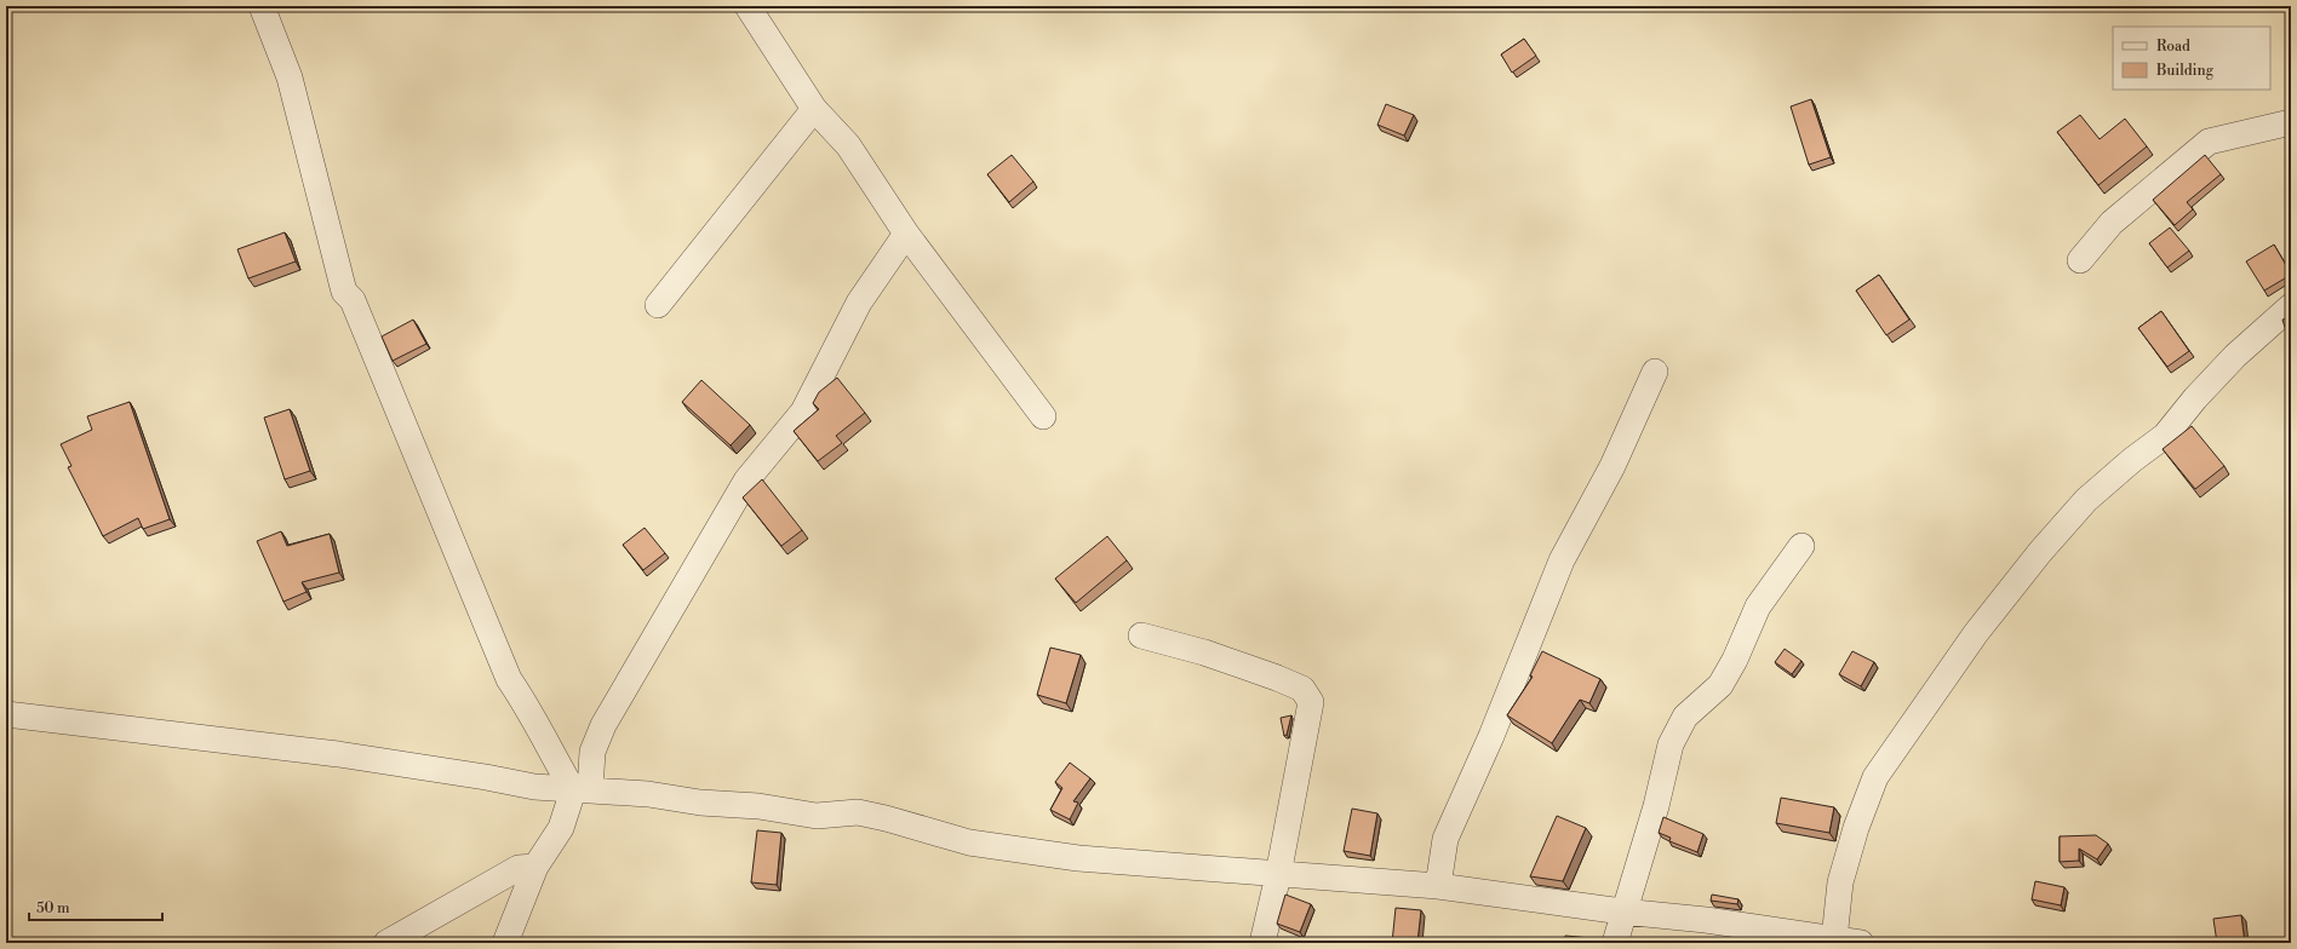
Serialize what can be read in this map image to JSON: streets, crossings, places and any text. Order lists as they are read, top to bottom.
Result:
{
  "legend": ["Road", "Building"],
  "scale_bar": "50 m"
}
